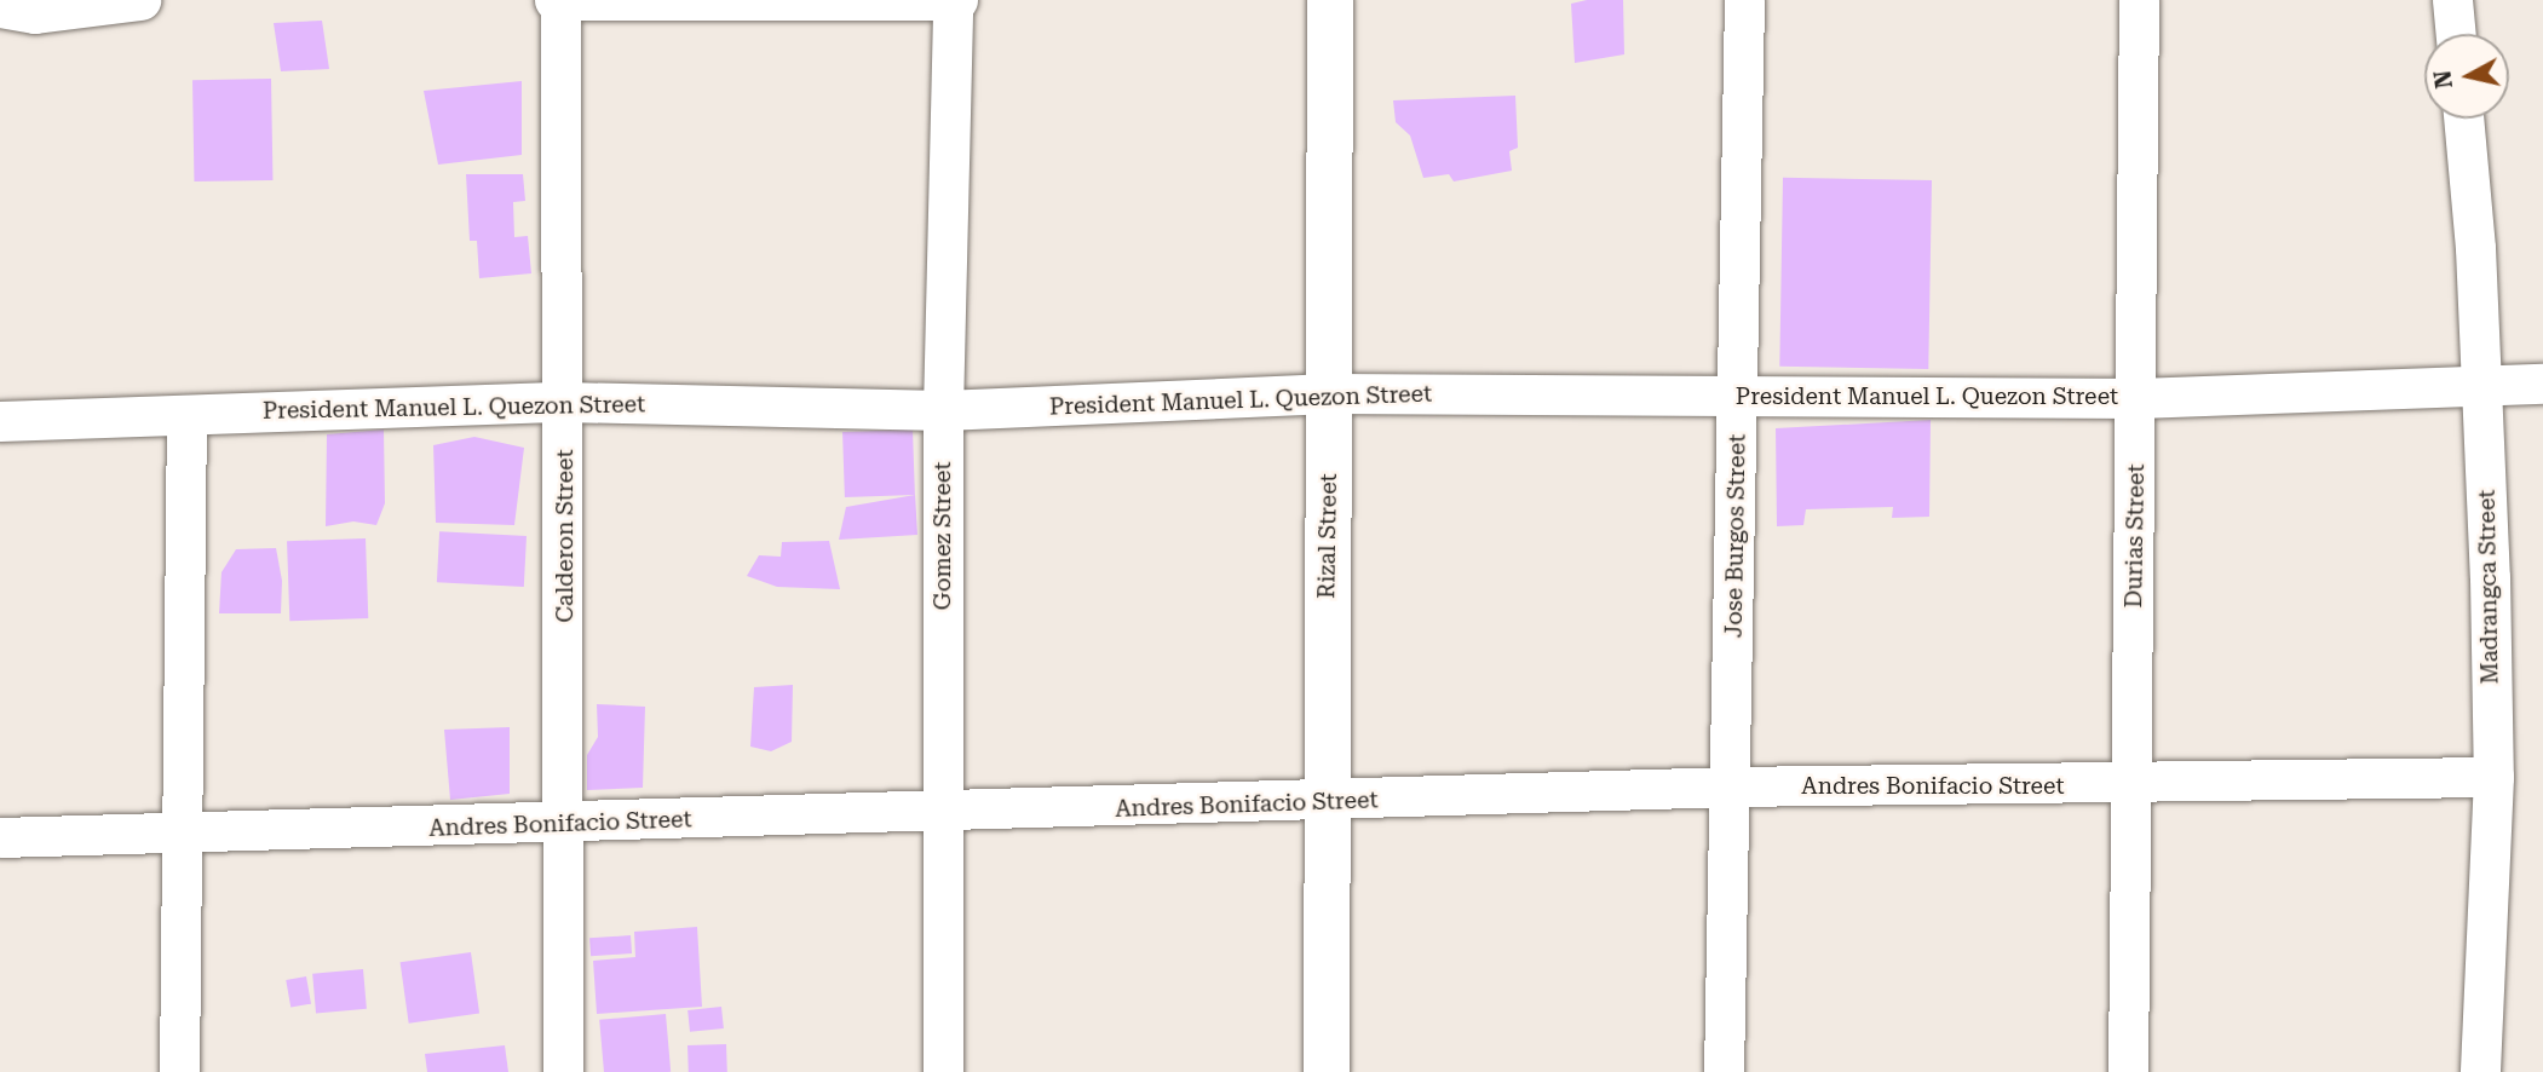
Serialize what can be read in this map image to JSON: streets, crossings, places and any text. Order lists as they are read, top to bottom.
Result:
{
  "streets": {
    "main road": ["Rizal Street"],
    "street": [
      "President Manuel L. Quezon Street",
      "Calderon Street",
      "Gomez Street",
      "Jose Burgos Street",
      "Durias Street",
      "Madrangca Street",
      "Andres Bonifacio Street"
    ]
  },
  "crossings": [
    ["President Manuel L. Quezon Street", "Calderon Street"],
    ["President Manuel L. Quezon Street", "Gomez Street"],
    ["President Manuel L. Quezon Street", "Rizal Street"],
    ["President Manuel L. Quezon Street", "Jose Burgos Street"],
    ["President Manuel L. Quezon Street", "Durias Street"],
    ["President Manuel L. Quezon Street", "Madrangca Street"],
    ["Calderon Street", "Andres Bonifacio Street"],
    ["Gomez Street", "Andres Bonifacio Street"],
    ["Rizal Street", "Andres Bonifacio Street"],
    ["Jose Burgos Street", "Andres Bonifacio Street"],
    ["Durias Street", "Andres Bonifacio Street"],
    ["Madrangca Street", "Andres Bonifacio Street"]
  ],
  "north": "left"
}
